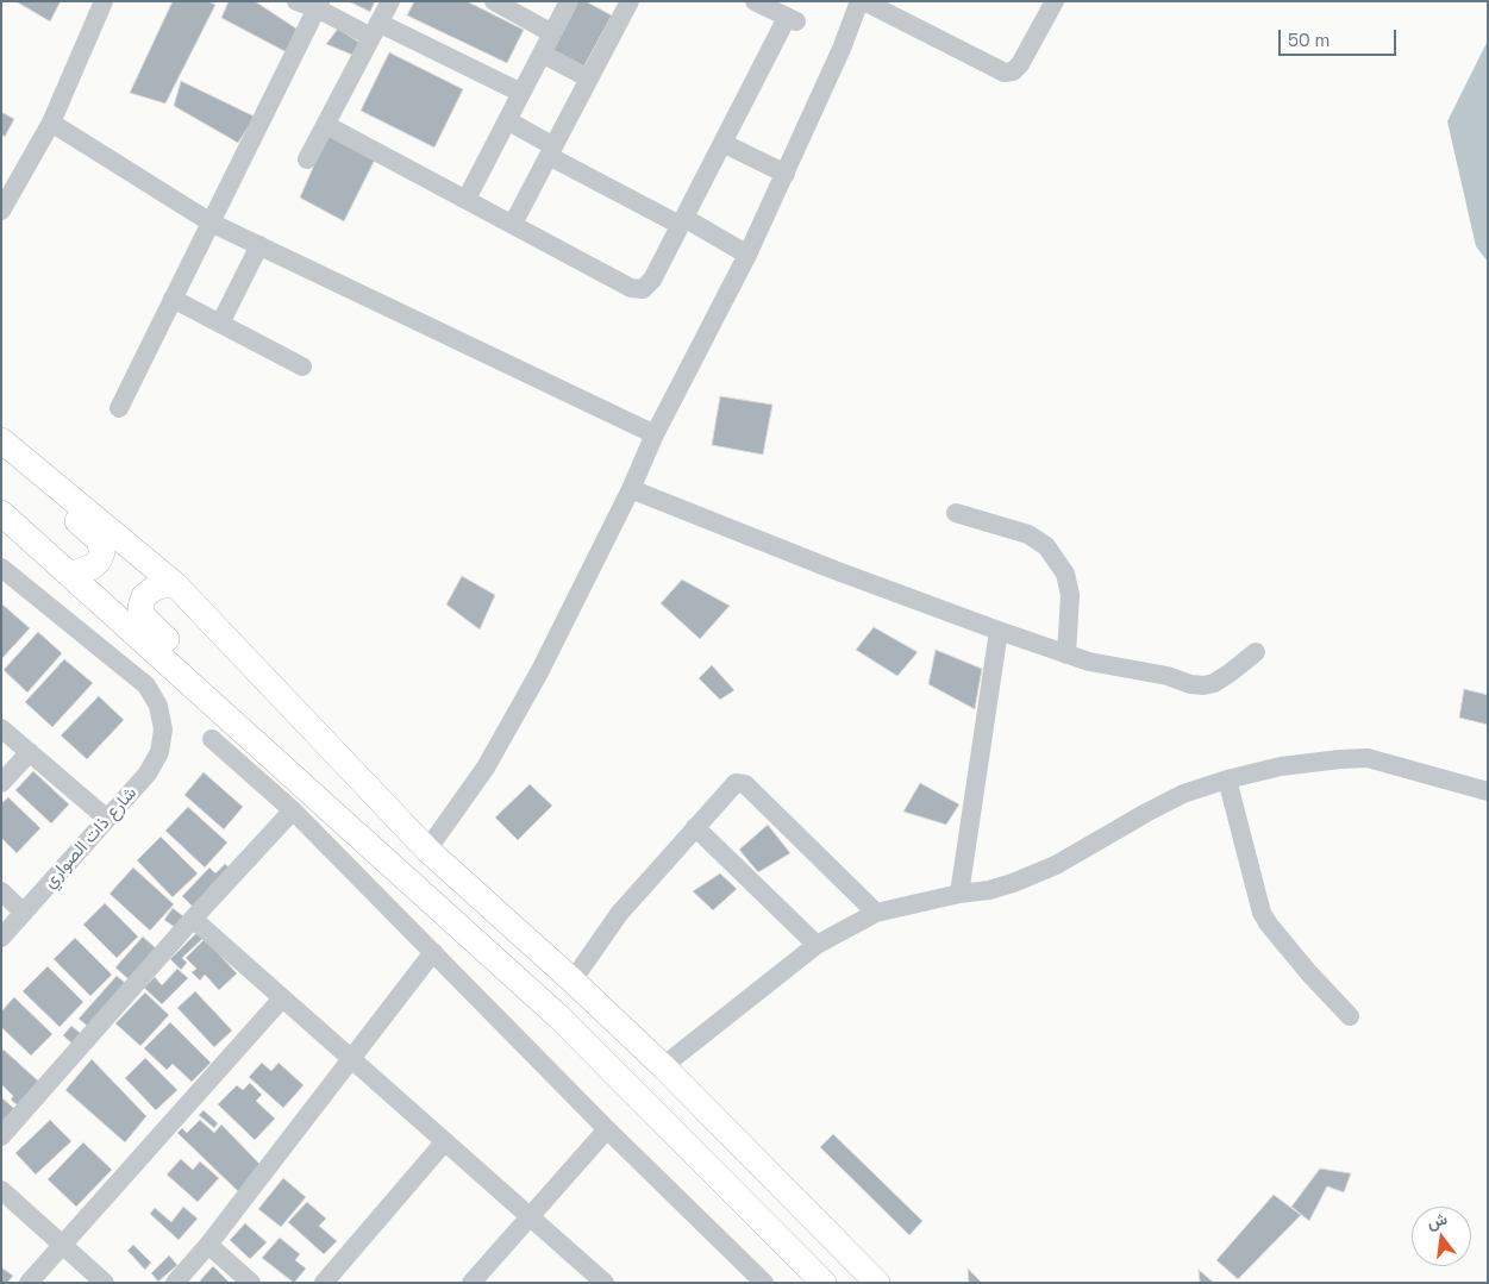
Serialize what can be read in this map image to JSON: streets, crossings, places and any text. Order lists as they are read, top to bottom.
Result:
{
  "streets": {
    "street": ["شارع ذات الصواري"]
  },
  "scale_bar": "50 m",
  "north": "top"
}
